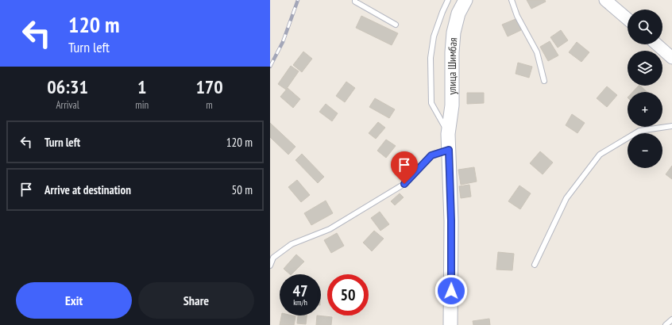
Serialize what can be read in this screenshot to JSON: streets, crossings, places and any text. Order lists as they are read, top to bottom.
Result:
{
  "streets": {
    "main road": ["улица Шимбая"]
  },
  "page": {
    "turn": ["120 m", "Turn left"],
    "map_buttons": ["+", "−"],
    "eta": [
      "06:31",
      "Arrival",
      "1",
      "min",
      "170",
      "m"
    ],
    "list": [
      {
        "name": "Turn left",
        "value": "120 m"
      },
      {
        "name": "Arrive at destination",
        "value": "50 m"
      }
    ],
    "speed": "47 km/h",
    "limit": "50",
    "buttons": ["Exit", "Share"]
  }
}
